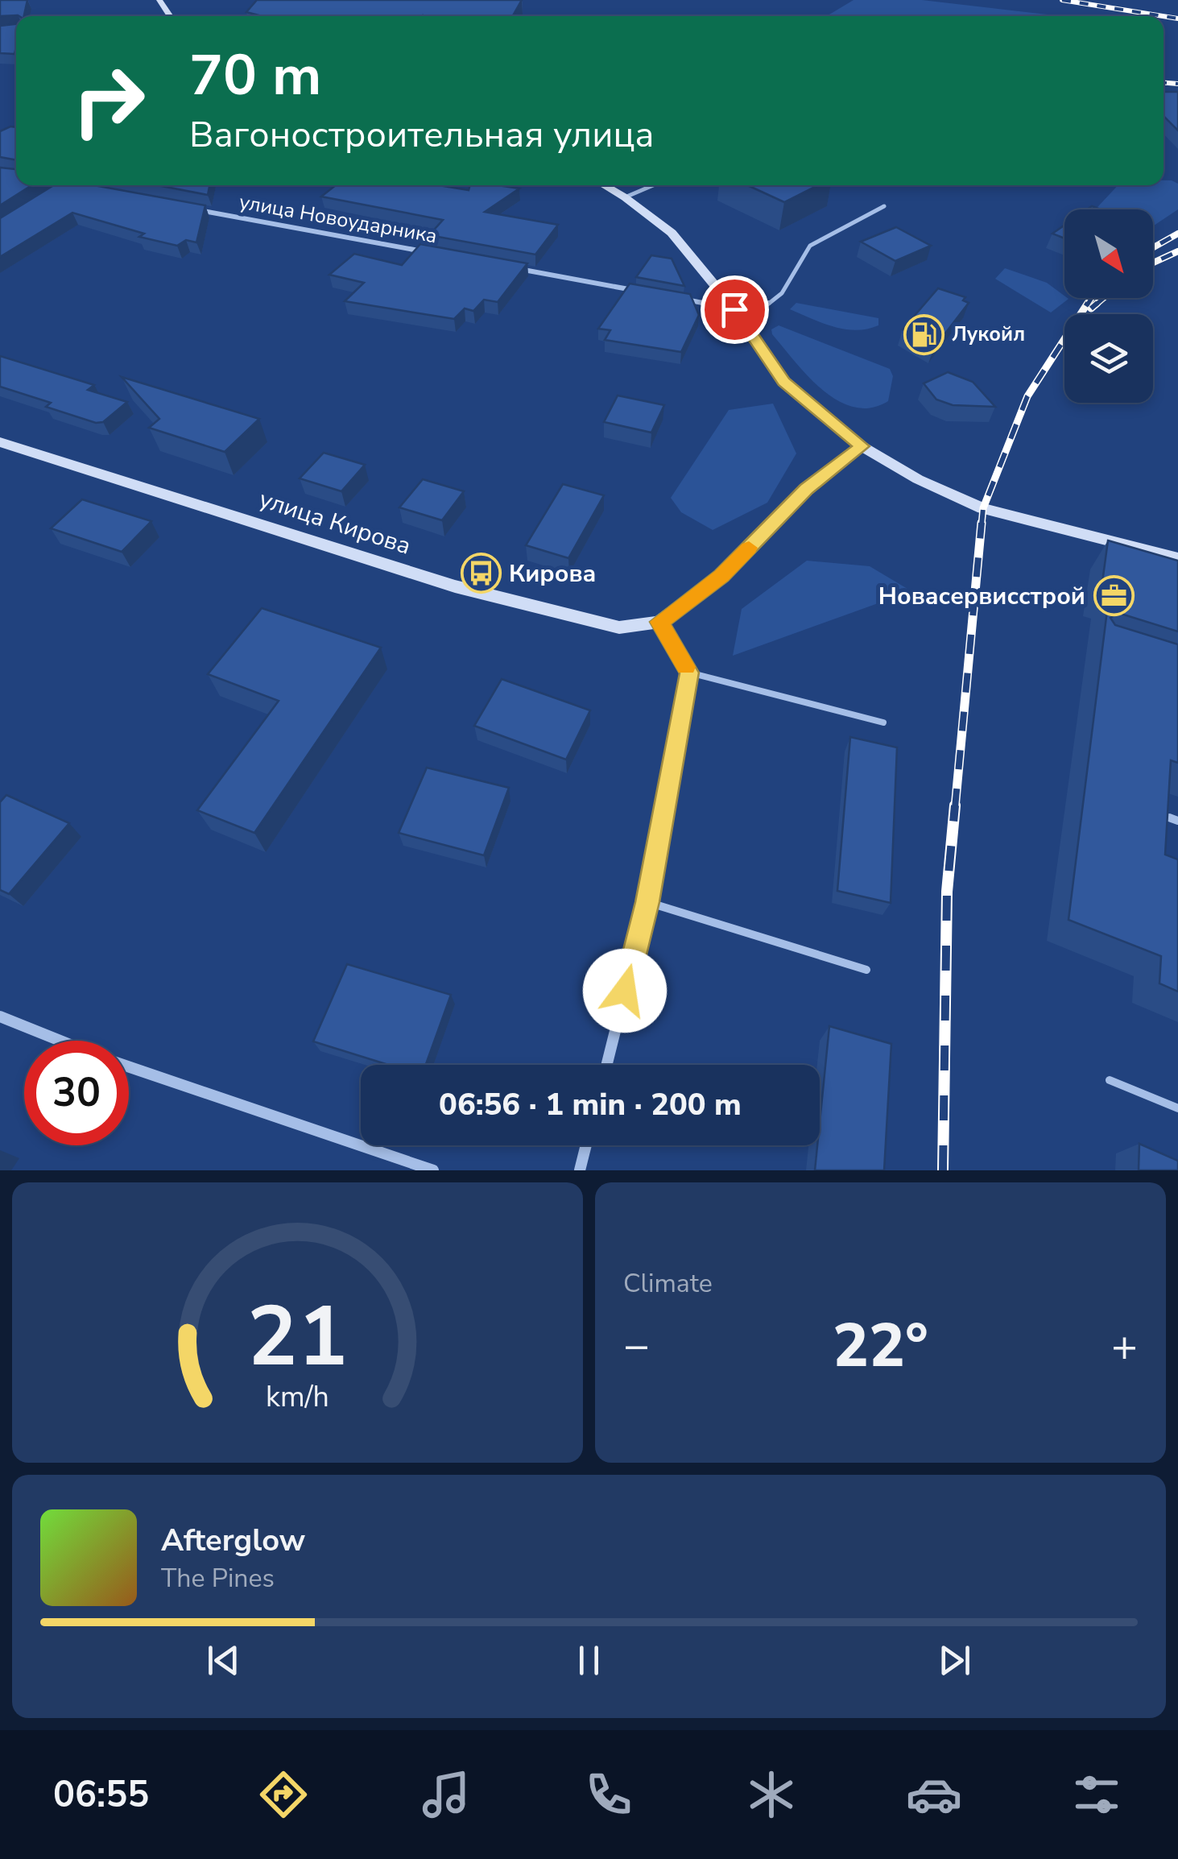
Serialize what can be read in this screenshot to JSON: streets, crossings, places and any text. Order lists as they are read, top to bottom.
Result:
{
  "streets": {
    "street": ["улица Новоударника", "улица Кирова"]
  },
  "places": {
    "fuel station": ["Лукойл"],
    "bus stop": ["Кирова"],
    "office": ["Новасервисстрой"]
  },
  "north": "bottom right",
  "page": {
    "turn": ["70 m", "Вагоностроительная улица"],
    "limit": "30",
    "trip": "06:56 · 1 min · 200 m",
    "tile": "Climate",
    "heat": ["−", "22°", "+"],
    "song": ["Afterglow", "The Pines"],
    "tabs": "06:55",
    "gauge": ["21", "km/h"]
  }
}
